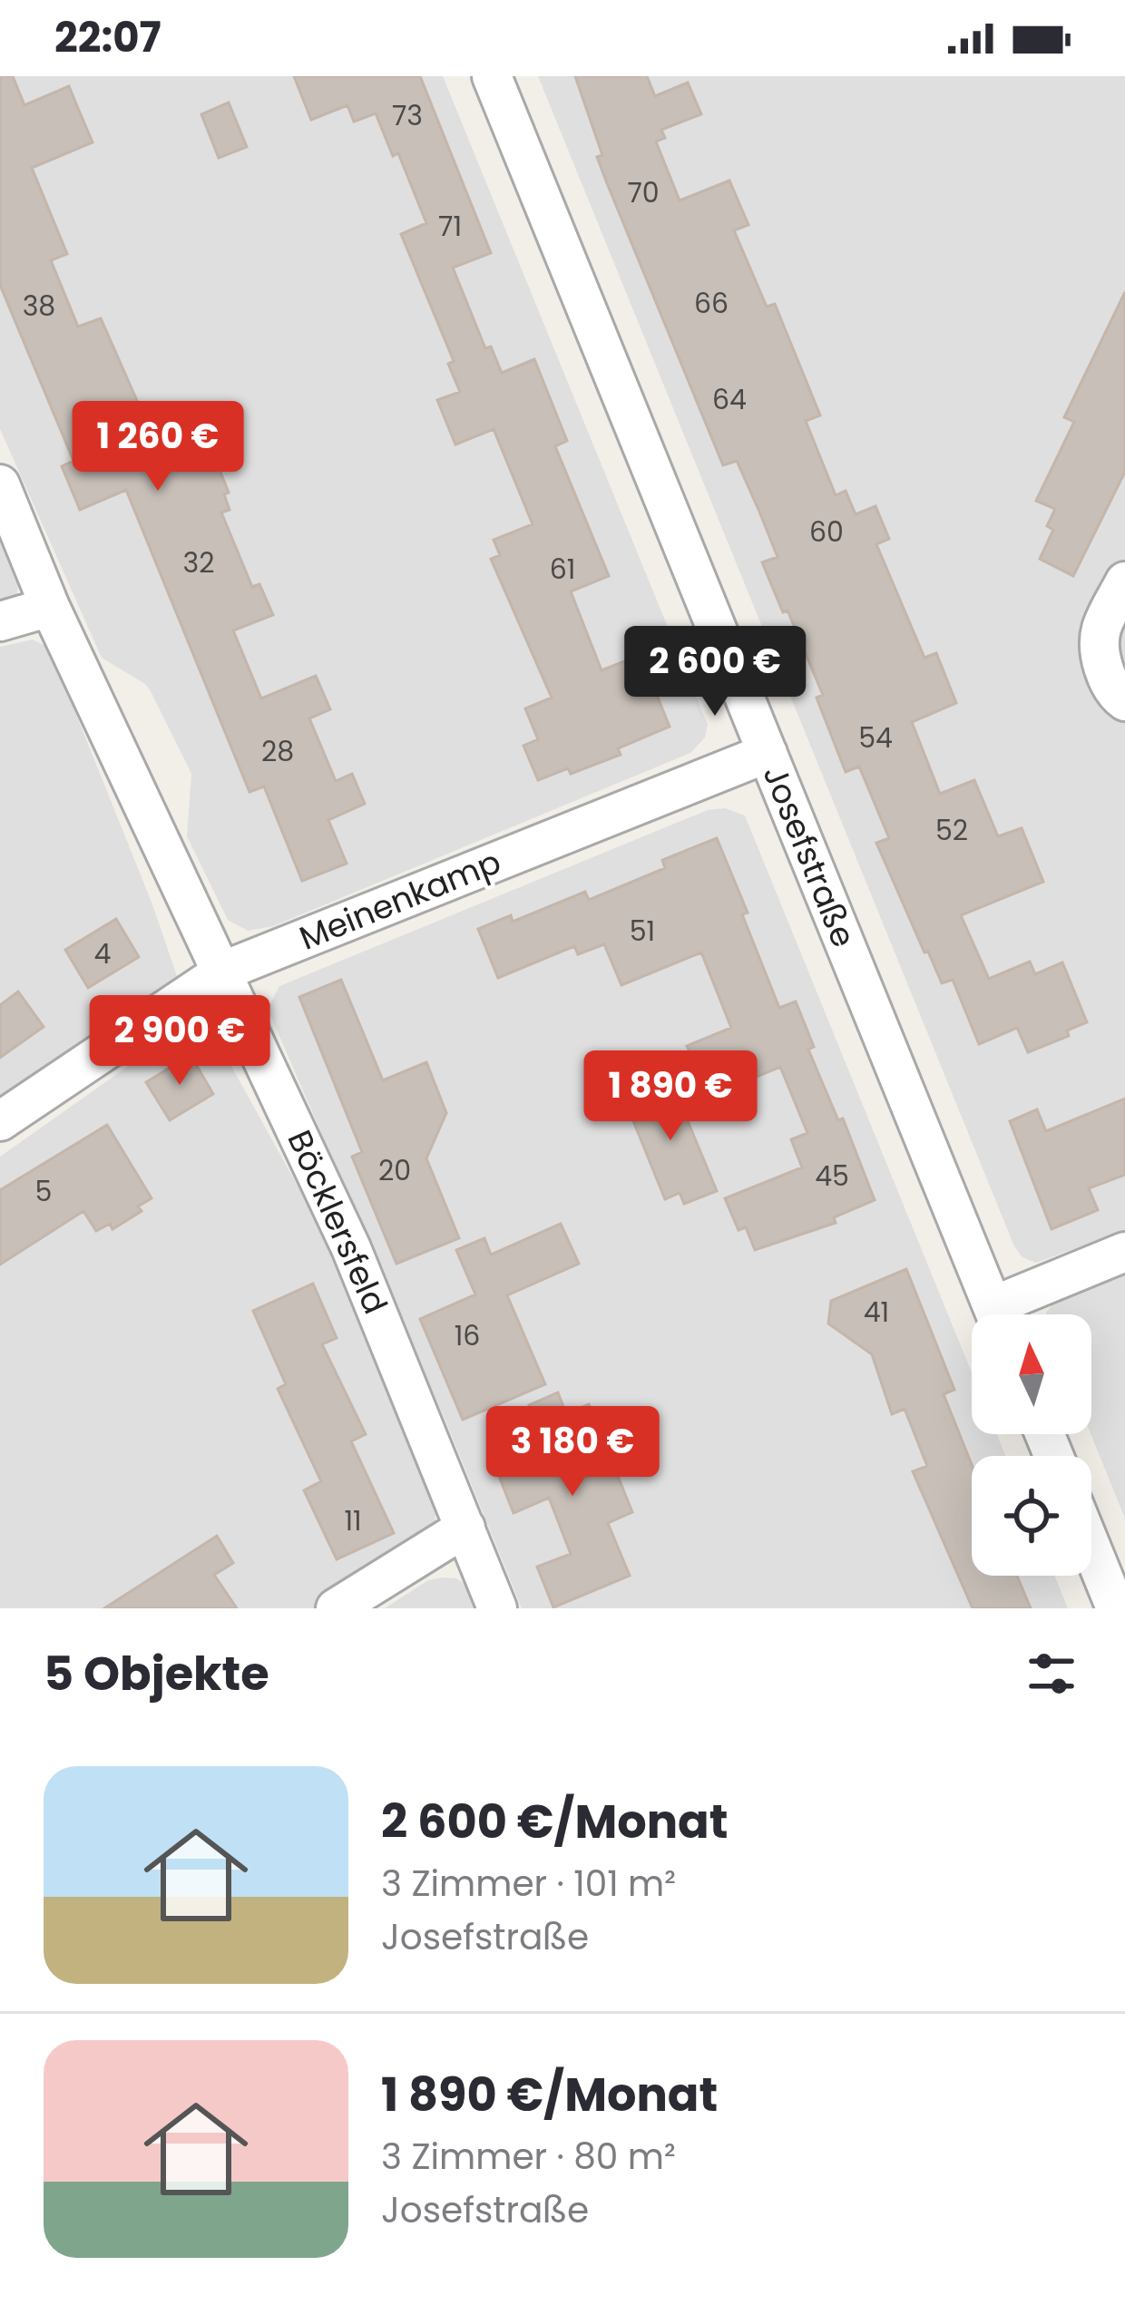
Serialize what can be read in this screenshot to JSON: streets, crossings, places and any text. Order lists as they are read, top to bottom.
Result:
{
  "streets": {
    "street": ["Josefstraße", "Meinenkamp", "Böcklersfeld"]
  },
  "crossings": [
    ["Josefstraße", "Meinenkamp"],
    ["Meinenkamp", "Böcklersfeld"]
  ],
  "house_numbers": [
    "73",
    "70",
    "71",
    "66",
    "38",
    "64",
    "60",
    "32",
    "61",
    "54",
    "28",
    "52",
    "51",
    "4",
    "20",
    "45",
    "5",
    "41",
    "16",
    "11"
  ],
  "north": "top",
  "page": {
    "status": "22:07",
    "price": [
      "1 260 €",
      "2 600 €",
      "2 900 €",
      "1 890 €",
      "3 180 €"
    ],
    "heading": "5 Objekte",
    "list": [
      {
        "name": "2 600 €/Monat",
        "note": "3 Zimmer · 101 m² · Josefstraße"
      },
      {
        "name": "1 890 €/Monat",
        "note": "3 Zimmer · 80 m² · Josefstraße"
      }
    ]
  }
}
